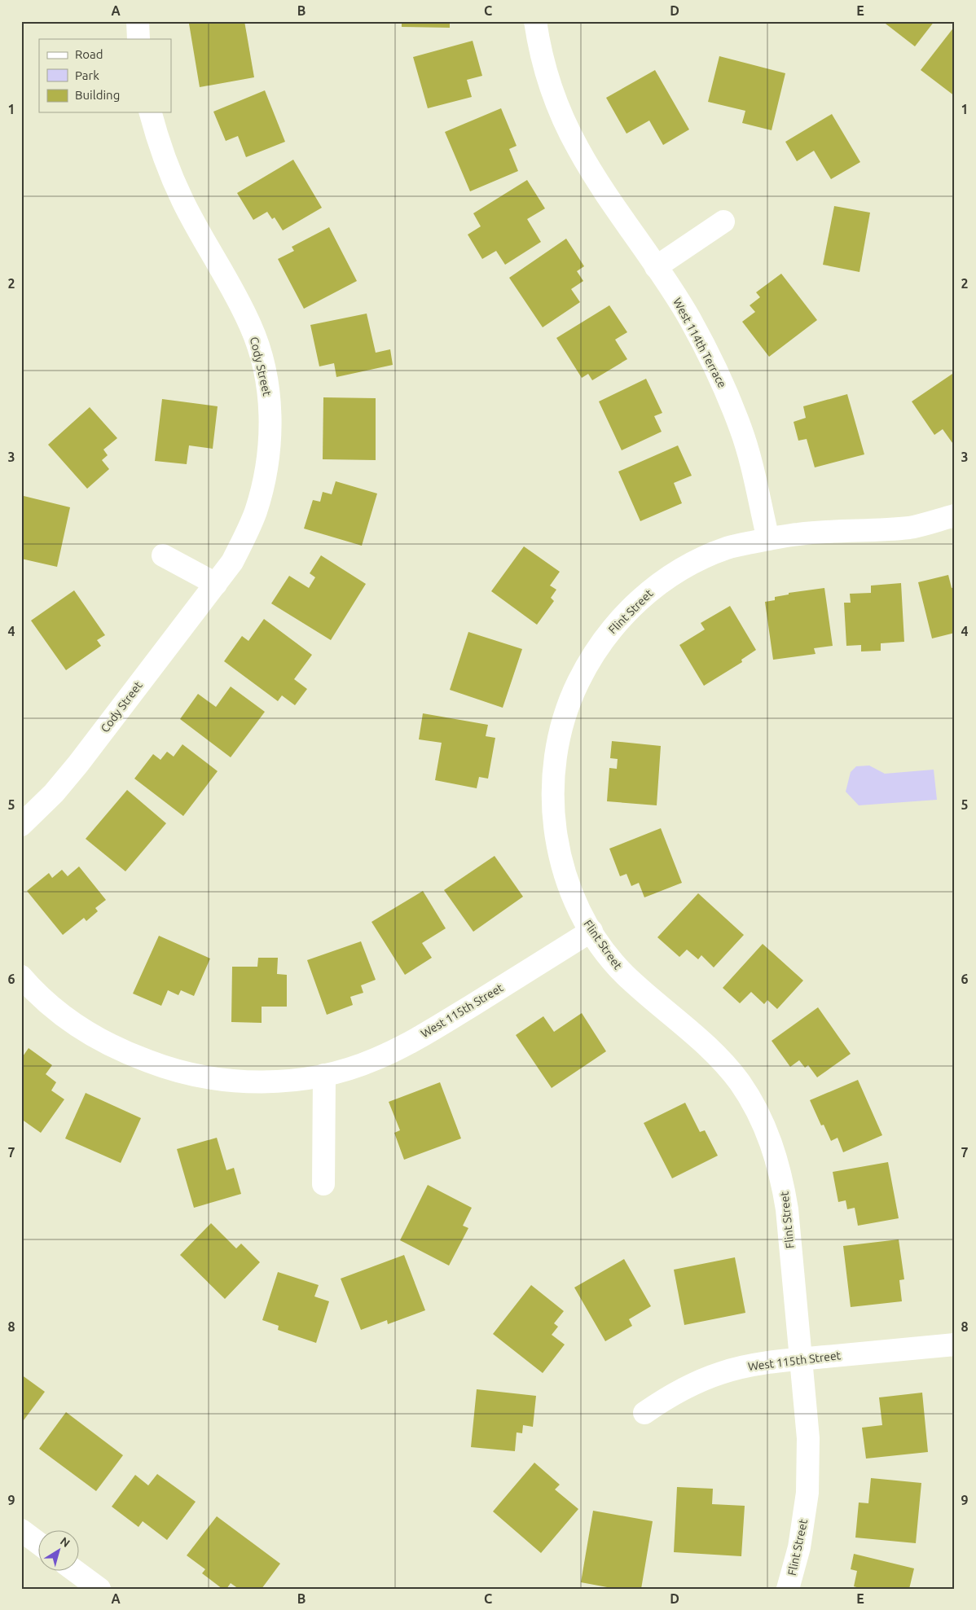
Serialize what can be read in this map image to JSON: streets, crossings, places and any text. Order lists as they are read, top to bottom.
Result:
{
  "streets": {
    "street": [
      "West 114th Terrace",
      "Cody Street",
      "Flint Street",
      "West 115th Street"
    ]
  },
  "crossings": [
    ["West 114th Terrace", "Flint Street"],
    ["Flint Street", "West 115th Street"]
  ],
  "legend": ["Road", "Park", "Building"],
  "north": "top right",
  "grid": {
    "columns": [
      "A",
      "B",
      "C",
      "D",
      "E"
    ],
    "rows": [
      "1",
      "2",
      "3",
      "4",
      "5",
      "6",
      "7",
      "8",
      "9"
    ]
  }
}
